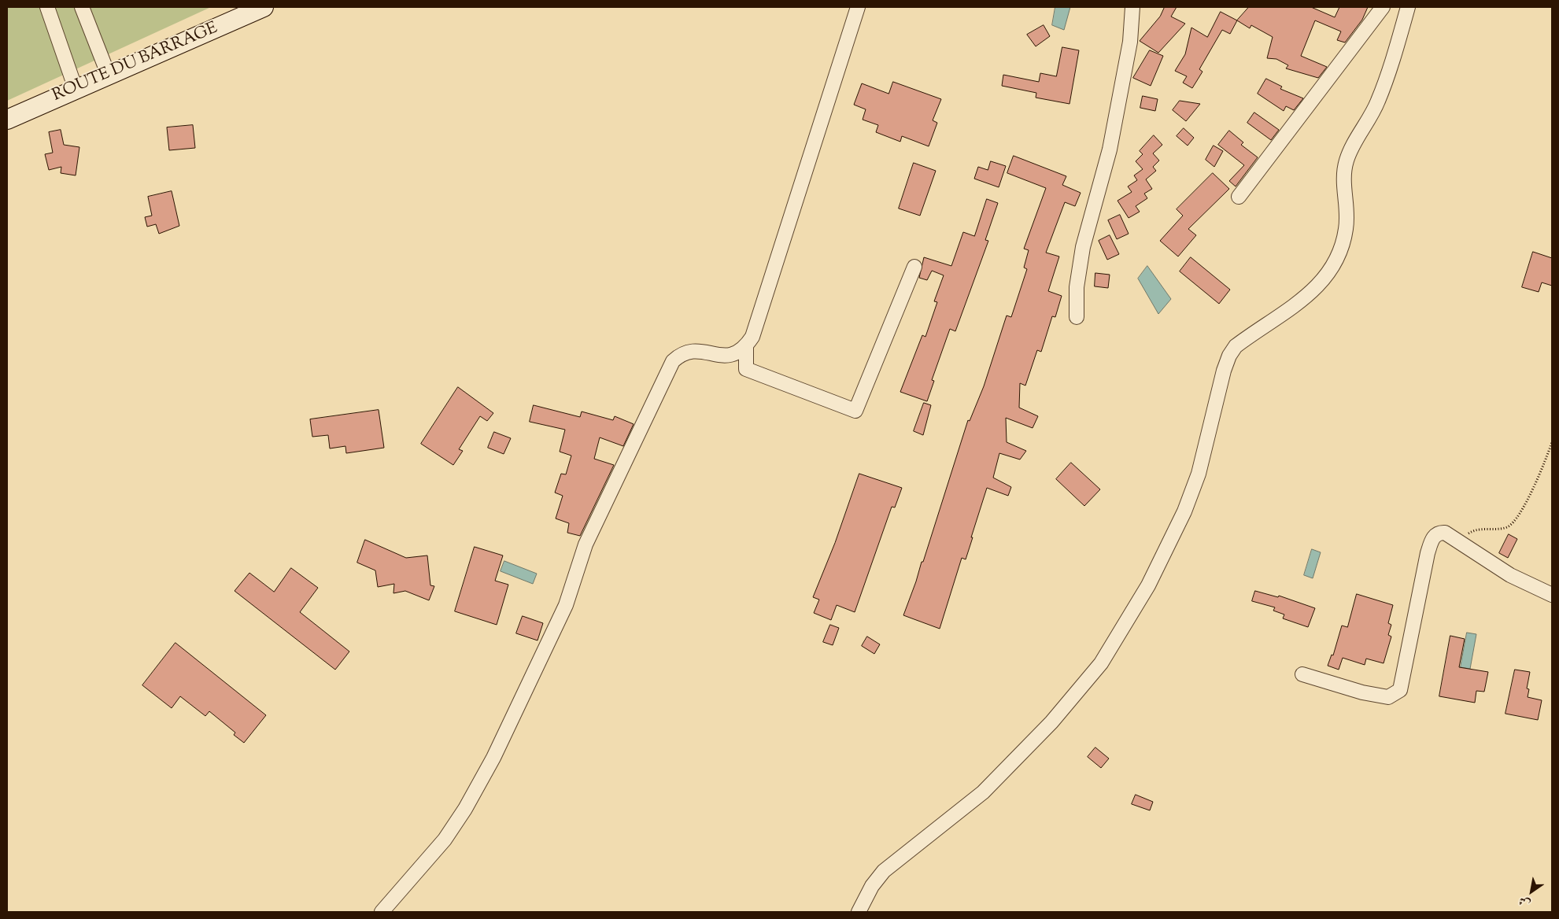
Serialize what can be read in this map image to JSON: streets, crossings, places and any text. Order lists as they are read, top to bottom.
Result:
{
  "streets": {
    "main road": ["ROUTE DU BARRAGE"]
  },
  "north": "bottom left"
}
